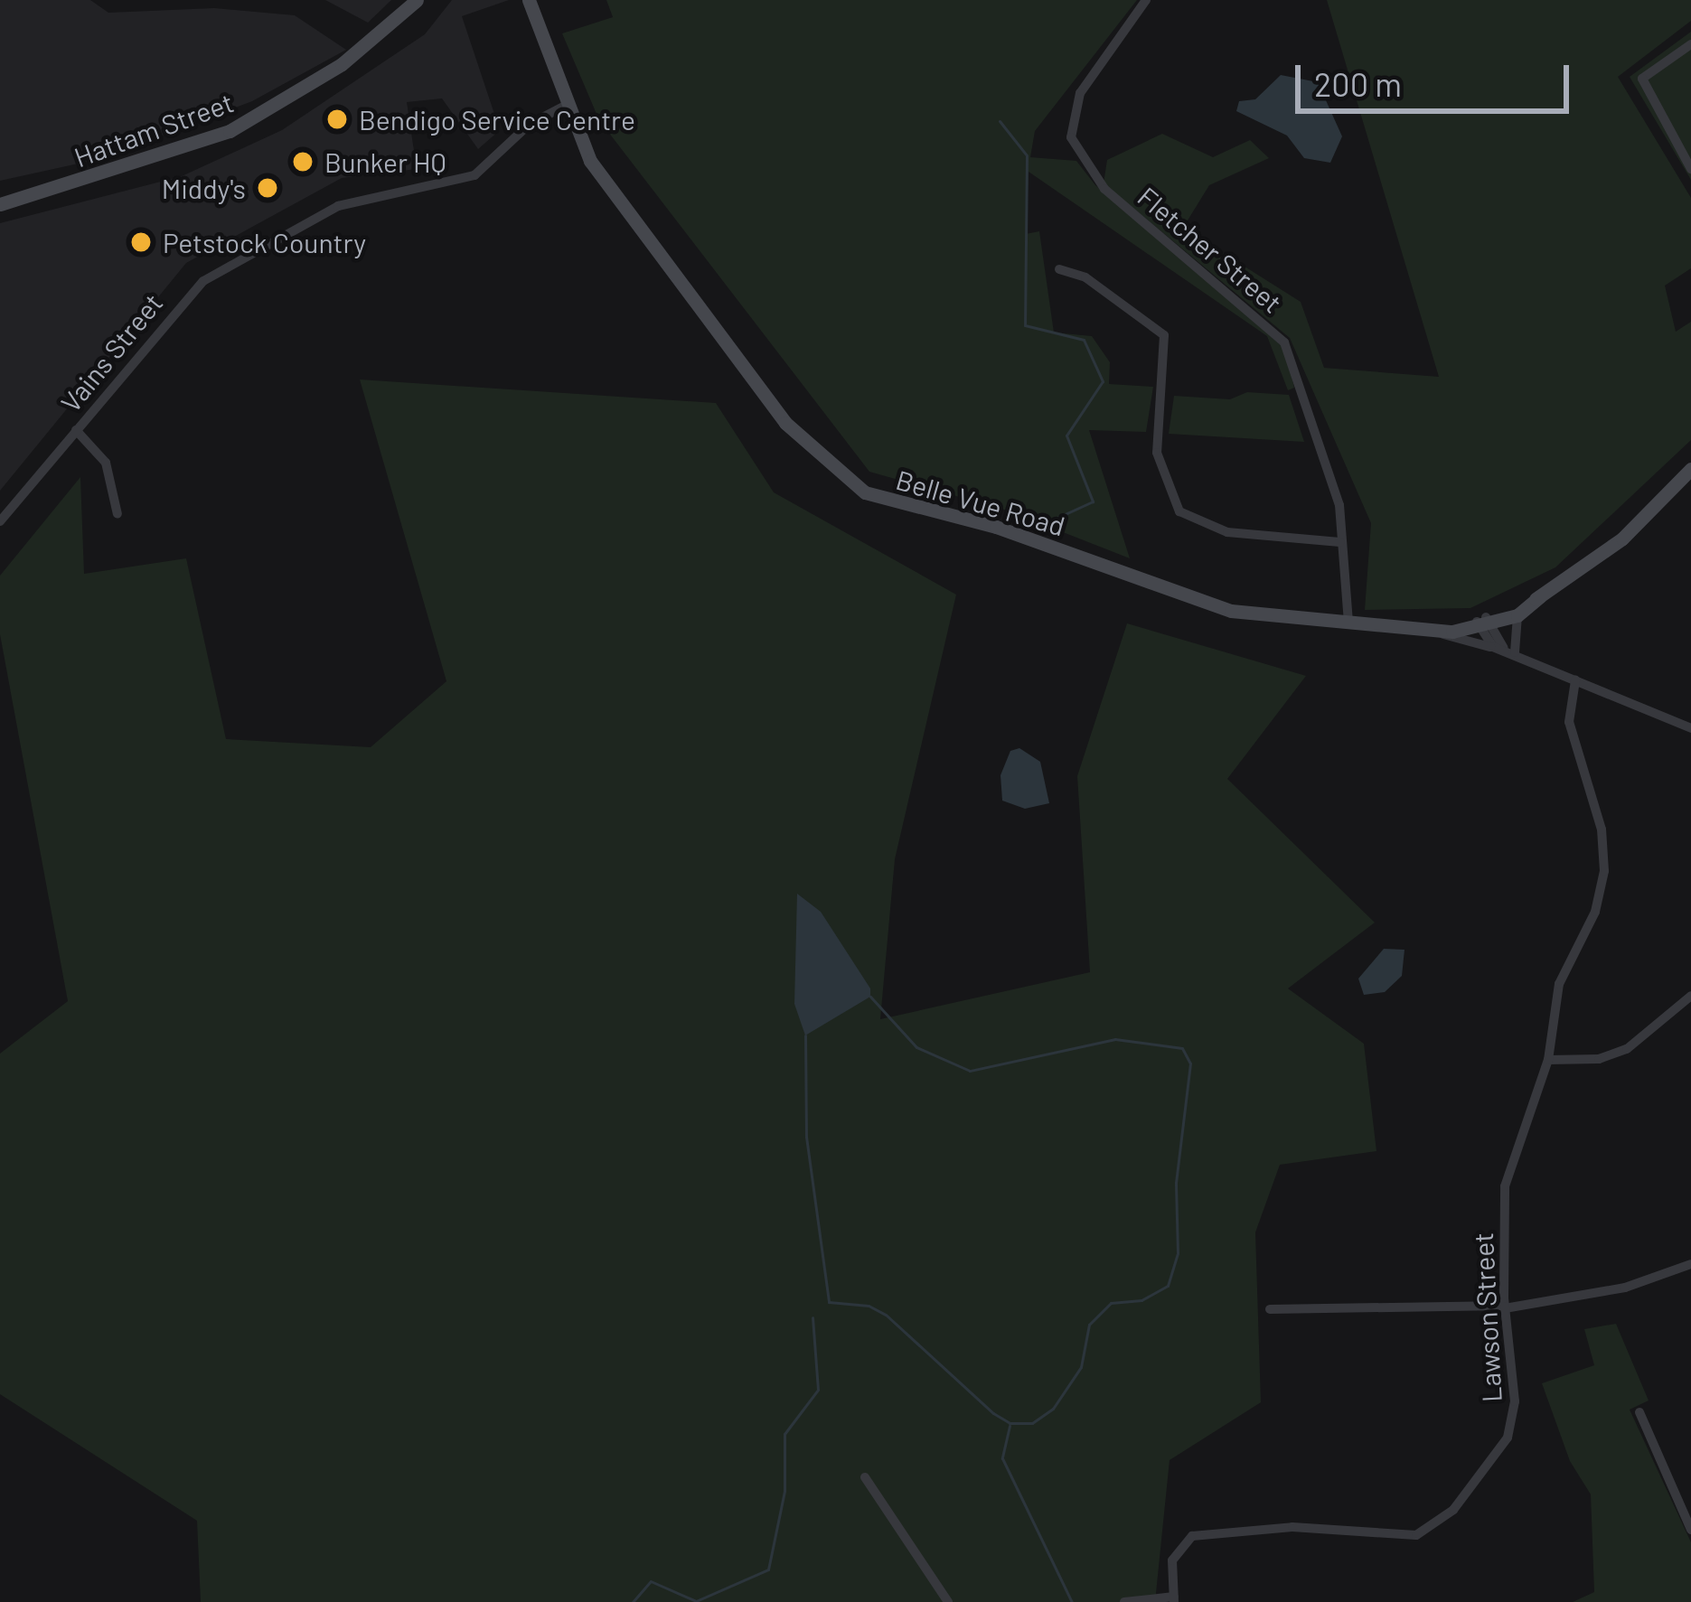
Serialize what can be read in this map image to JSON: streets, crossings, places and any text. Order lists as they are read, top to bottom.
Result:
{
  "streets": {
    "street": [
      "Hattam Street",
      "Fletcher Street",
      "Vains Street",
      "Belle Vue Road",
      "Lawson Street"
    ]
  },
  "crossings": [
    ["Fletcher Street", "Belle Vue Road"],
    ["Vains Street", "Belle Vue Road"]
  ],
  "places": [
    "Bendigo Service Centre",
    "Bunker HQ",
    "Middy's",
    "Petstock Country"
  ],
  "scale_bar": "200 m"
}
